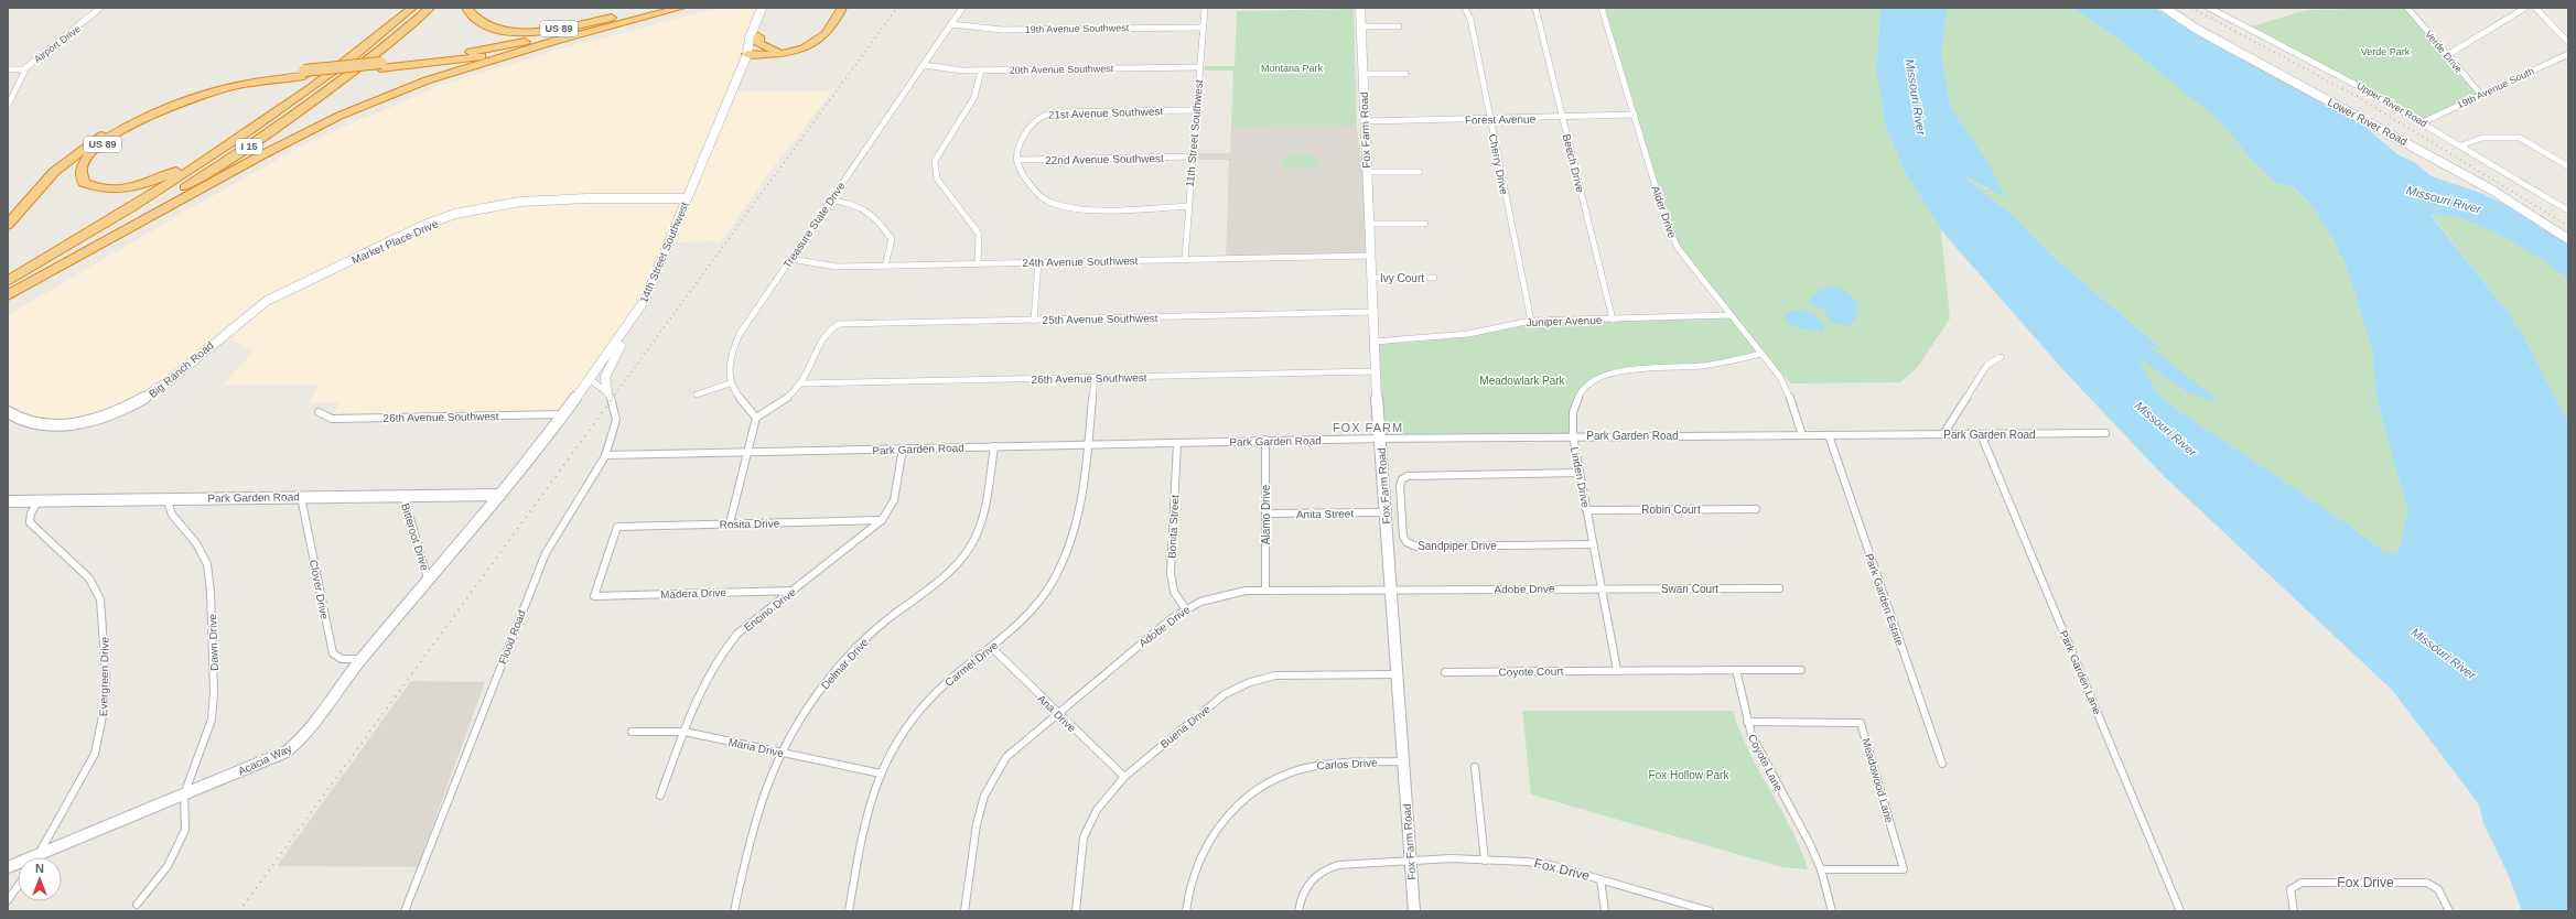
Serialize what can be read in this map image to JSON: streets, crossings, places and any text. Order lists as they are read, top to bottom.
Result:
{
  "streets": {
    "highway": ["US 89", "I 15"],
    "street": [
      "19th Avenue Southwest",
      "Airport Drive",
      "Verde Drive",
      "20th Avenue Southwest",
      "19th Avenue South",
      "Upper River Road",
      "21st Avenue Southwest",
      "Forest Avenue",
      "Lower River Road",
      "Fox Farm Road",
      "11th Street Southwest",
      "22nd Avenue Southwest",
      "Beech Drive",
      "Cherry Drive",
      "Alder Drive",
      "Treasure State Drive",
      "Market Place Drive",
      "14th Street Southwest",
      "24th Avenue Southwest",
      "Ivy Court",
      "25th Avenue Southwest",
      "Juniper Avenue",
      "Big Ranch Road",
      "26th Avenue Southwest",
      "Park Garden Road",
      "Linden Drive",
      "Robin Court",
      "Anita Street",
      "Alamo Drive",
      "Rosita Drive",
      "Bonita Street",
      "Bitteroot Drive",
      "Sandpiper Drive",
      "Adobe Drive",
      "Swan Court",
      "Clover Drive",
      "Madera Drive",
      "Park Garden Estate",
      "Encino Drive",
      "Flood Road",
      "Dawn Drive",
      "Delmar Drive",
      "Carmel Drive",
      "Coyote Court",
      "Park Garden Lane",
      "Evergreen Drive",
      "Ana Drive",
      "Buena Drive",
      "Maria Drive",
      "Acacia Way",
      "Coyote Lane",
      "Carlos Drive",
      "Meadowood Lane",
      "Fox Drive"
    ]
  },
  "crossings": [
    ["US 89", "I 15"],
    ["19th Avenue Southwest", "11th Street Southwest"],
    ["19th Avenue Southwest", "Treasure State Drive"],
    ["Verde Drive", "19th Avenue South"],
    ["20th Avenue Southwest", "11th Street Southwest"],
    ["20th Avenue Southwest", "Treasure State Drive"],
    ["19th Avenue South", "Upper River Road"],
    ["21st Avenue Southwest", "11th Street Southwest"],
    ["21st Avenue Southwest", "22nd Avenue Southwest"],
    ["Forest Avenue", "Fox Farm Road"],
    ["Forest Avenue", "Beech Drive"],
    ["Forest Avenue", "Cherry Drive"],
    ["Forest Avenue", "Alder Drive"],
    ["Fox Farm Road", "24th Avenue Southwest"],
    ["Fox Farm Road", "Ivy Court"],
    ["Fox Farm Road", "25th Avenue Southwest"],
    ["Fox Farm Road", "Juniper Avenue"],
    ["Fox Farm Road", "26th Avenue Southwest"],
    ["Fox Farm Road", "Park Garden Road"],
    ["Fox Farm Road", "Anita Street"],
    ["Fox Farm Road", "Adobe Drive"],
    ["Fox Farm Road", "Buena Drive"],
    ["Fox Farm Road", "Carlos Drive"],
    ["Fox Farm Road", "Fox Drive"],
    ["11th Street Southwest", "22nd Avenue Southwest"],
    ["11th Street Southwest", "24th Avenue Southwest"],
    ["Beech Drive", "Juniper Avenue"],
    ["Cherry Drive", "Juniper Avenue"],
    ["Alder Drive", "Juniper Avenue"],
    ["Alder Drive", "Park Garden Road"],
    ["Alder Drive", "Linden Drive"],
    ["Treasure State Drive", "24th Avenue Southwest"],
    ["Market Place Drive", "14th Street Southwest"],
    ["Market Place Drive", "Big Ranch Road"],
    ["14th Street Southwest", "26th Avenue Southwest"],
    ["14th Street Southwest", "Park Garden Road"],
    ["14th Street Southwest", "Acacia Way"],
    ["25th Avenue Southwest", "26th Avenue Southwest"],
    ["26th Avenue Southwest", "Carmel Drive"],
    ["Park Garden Road", "Linden Drive"],
    ["Park Garden Road", "Alamo Drive"],
    ["Park Garden Road", "Bonita Street"],
    ["Park Garden Road", "Bitteroot Drive"],
    ["Park Garden Road", "Clover Drive"],
    ["Park Garden Road", "Park Garden Estate"],
    ["Park Garden Road", "Encino Drive"],
    ["Park Garden Road", "Flood Road"],
    ["Park Garden Road", "Dawn Drive"],
    ["Park Garden Road", "Delmar Drive"],
    ["Park Garden Road", "Carmel Drive"],
    ["Park Garden Road", "Park Garden Lane"],
    ["Park Garden Road", "Evergreen Drive"],
    ["Park Garden Road", "Acacia Way"],
    ["Linden Drive", "Robin Court"],
    ["Linden Drive", "Sandpiper Drive"],
    ["Linden Drive", "Adobe Drive"],
    ["Linden Drive", "Swan Court"],
    ["Linden Drive", "Coyote Court"],
    ["Anita Street", "Alamo Drive"],
    ["Alamo Drive", "Adobe Drive"],
    ["Rosita Drive", "Madera Drive"],
    ["Rosita Drive", "Encino Drive"],
    ["Bonita Street", "Adobe Drive"],
    ["Bitteroot Drive", "Acacia Way"],
    ["Adobe Drive", "Swan Court"],
    ["Adobe Drive", "Ana Drive"],
    ["Clover Drive", "Acacia Way"],
    ["Madera Drive", "Encino Drive"],
    ["Encino Drive", "Maria Drive"],
    ["Dawn Drive", "Acacia Way"],
    ["Delmar Drive", "Maria Drive"],
    ["Carmel Drive", "Ana Drive"],
    ["Carmel Drive", "Maria Drive"],
    ["Ana Drive", "Buena Drive"],
    ["Coyote Lane", "Meadowood Lane"]
  ],
  "districts": ["FOX FARM"],
  "water": ["Missouri River"],
  "parks": [
    "Verde Park",
    "Montana Park",
    "Meadowlark Park",
    "Fox Hollow Park"
  ],
  "north": "top"
}
